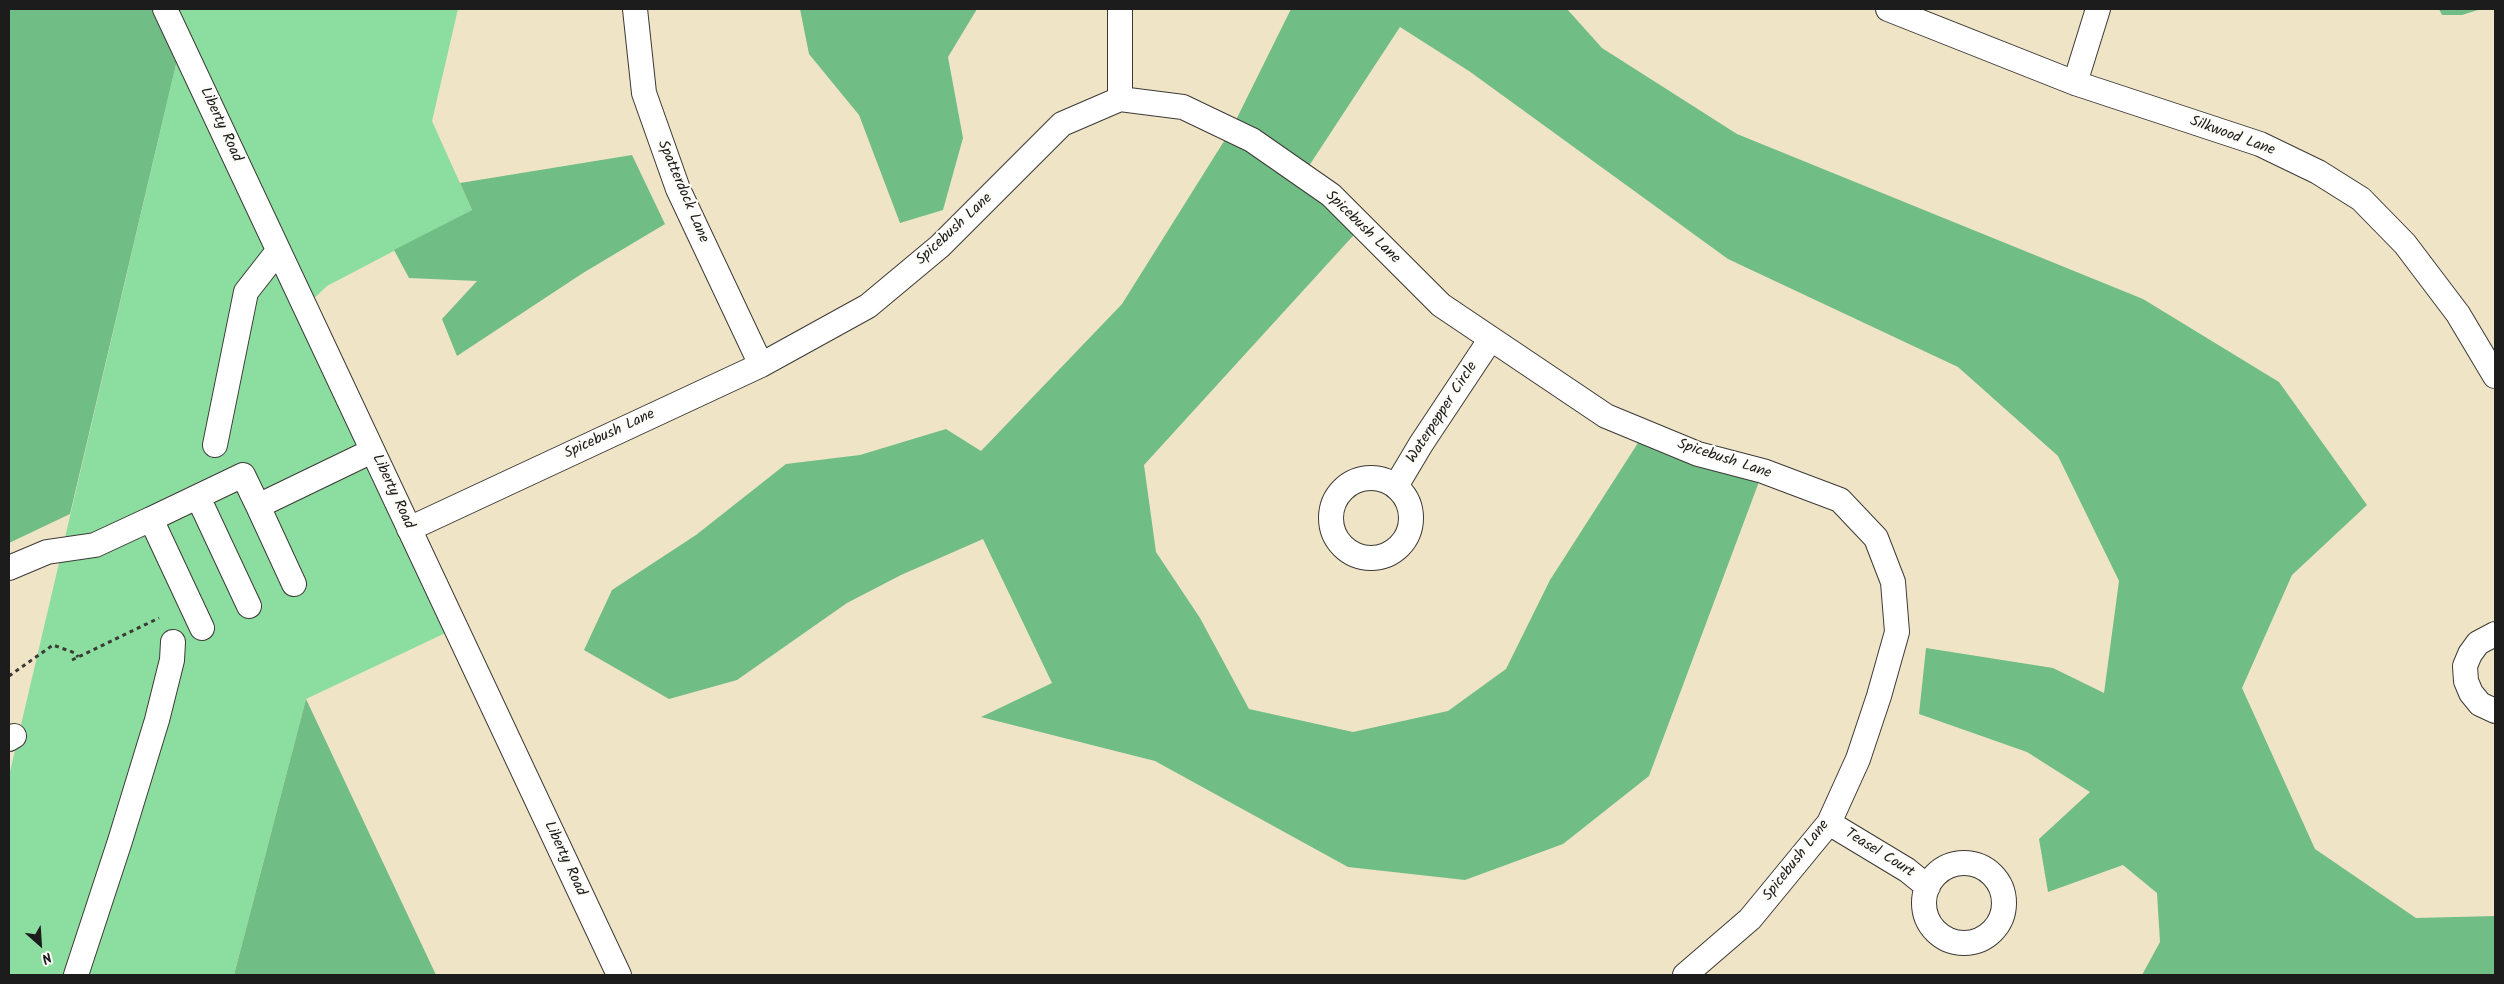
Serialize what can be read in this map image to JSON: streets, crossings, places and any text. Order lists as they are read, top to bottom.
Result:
{
  "streets": {
    "street": [
      "Liberty Road",
      "Silkwood Lane",
      "Spatterdock Lane",
      "Spicebush Lane",
      "Waterpepper Circle",
      "Teasel Court"
    ]
  },
  "crossings": [
    ["Liberty Road", "Spicebush Lane"],
    ["Spatterdock Lane", "Spicebush Lane"],
    ["Spicebush Lane", "Waterpepper Circle"],
    ["Spicebush Lane", "Teasel Court"]
  ],
  "north": "bottom right"
}
